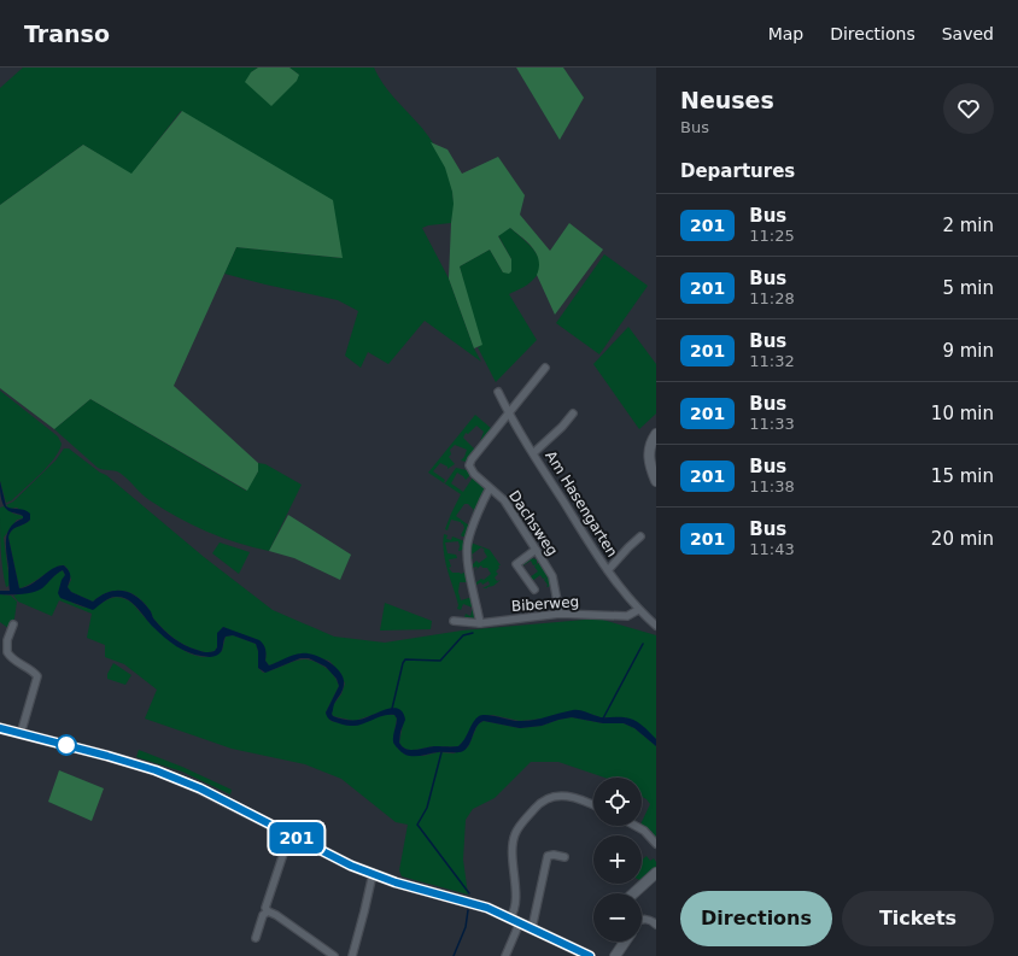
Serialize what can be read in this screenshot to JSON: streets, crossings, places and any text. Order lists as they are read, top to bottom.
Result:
{
  "streets": {
    "street": ["Am Hasengarten", "Dachsweg", "Biberweg"]
  },
  "crossings": [
    ["Am Hasengarten", "Dachsweg"],
    ["Am Hasengarten", "Biberweg"],
    ["Dachsweg", "Biberweg"]
  ],
  "lines": ["bus line 201"],
  "page": {
    "header": "Transo",
    "nav": ["Map", "Directions", "Saved"],
    "on_map": "201",
    "heading": [
      ["Neuses", "Bus"],
      "Departures"
    ],
    "list": [
      {
        "mark": "201",
        "name": "Bus",
        "note": "11:25",
        "value": "2 min"
      },
      {
        "mark": "201",
        "name": "Bus",
        "note": "11:28",
        "value": "5 min"
      },
      {
        "mark": "201",
        "name": "Bus",
        "note": "11:32",
        "value": "9 min"
      },
      {
        "mark": "201",
        "name": "Bus",
        "note": "11:33",
        "value": "10 min"
      },
      {
        "mark": "201",
        "name": "Bus",
        "note": "11:38",
        "value": "15 min"
      },
      {
        "mark": "201",
        "name": "Bus",
        "note": "11:43",
        "value": "20 min"
      }
    ],
    "map_buttons": ["+", "−"],
    "buttons": ["Directions", "Tickets"]
  }
}
